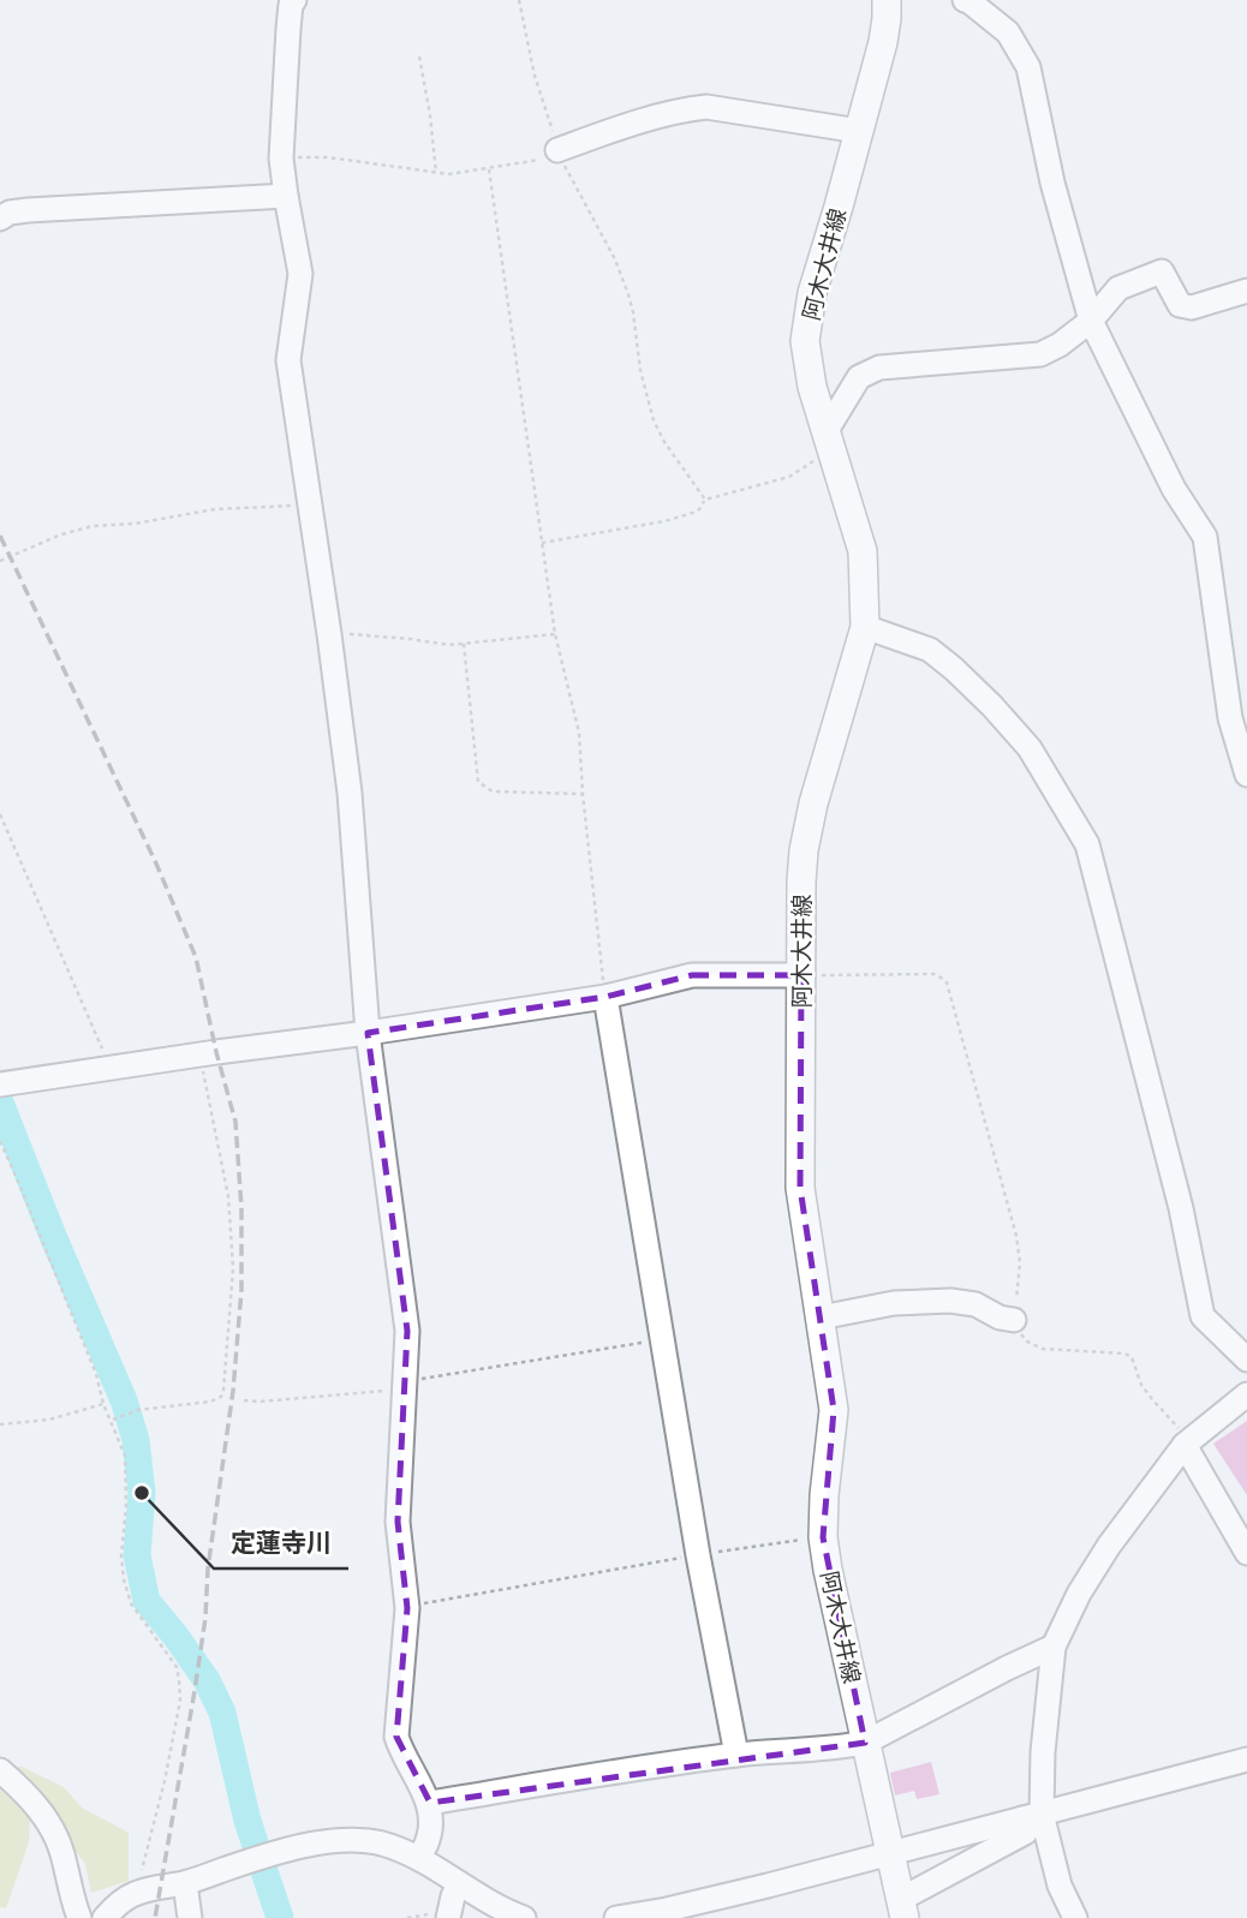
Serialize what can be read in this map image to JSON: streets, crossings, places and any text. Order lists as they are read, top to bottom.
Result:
{
  "streets": {
    "main road": ["阿木大井線"]
  },
  "places": ["定蓮寺川"]
}
